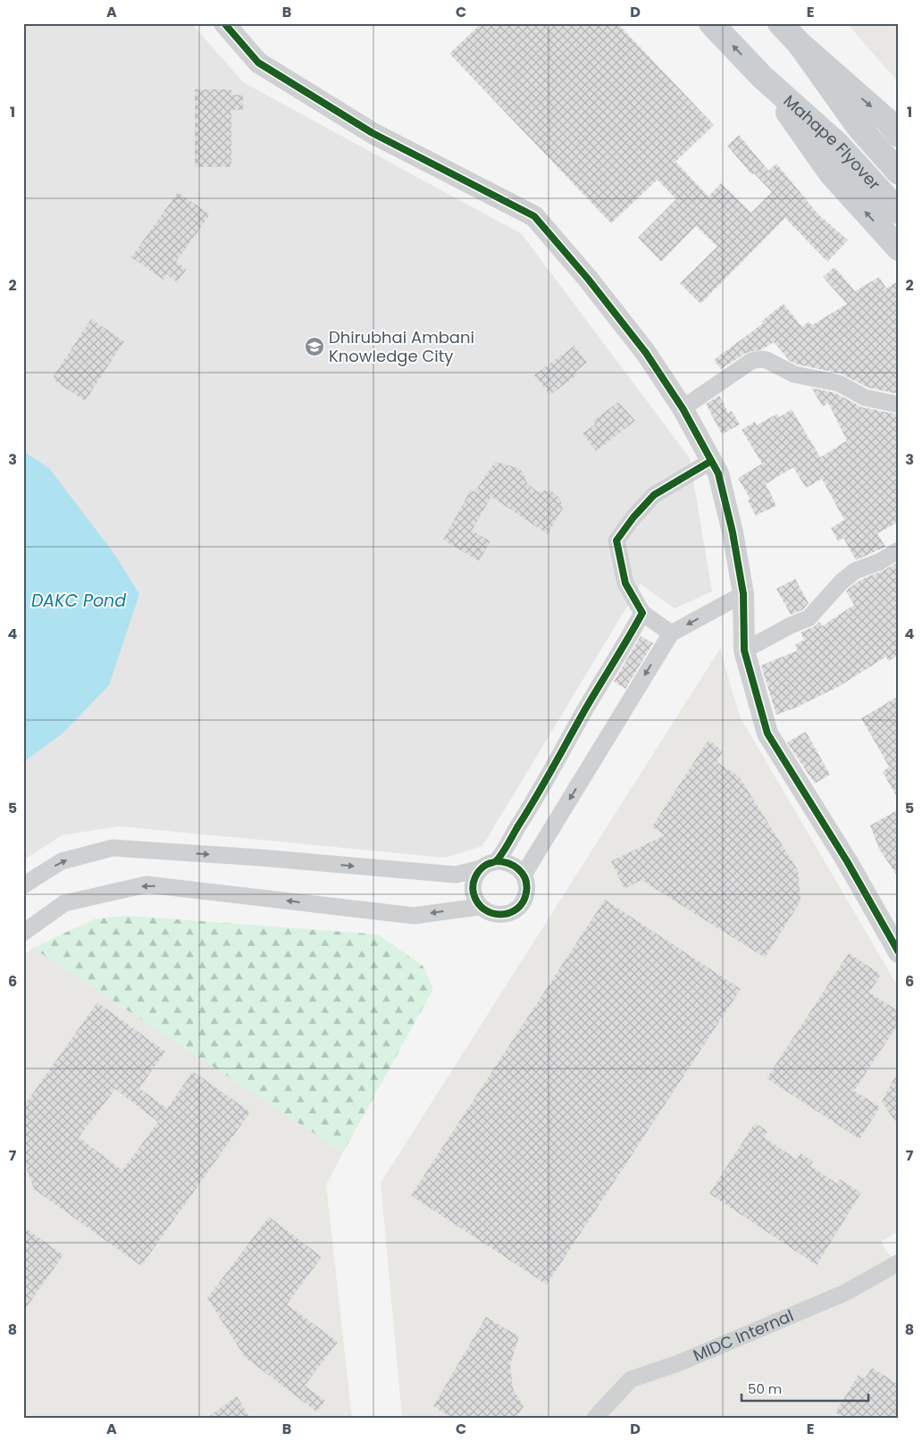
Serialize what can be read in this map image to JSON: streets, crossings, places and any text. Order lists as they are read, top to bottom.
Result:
{
  "streets": {
    "main road": ["Mahape Flyover"],
    "street": ["MIDC Internal"]
  },
  "water": ["DAKC Pond"],
  "places": {
    "school or university": ["Dhirubhai Ambani Knowledge City"]
  },
  "scale_bar": "50 m",
  "grid": {
    "columns": [
      "A",
      "B",
      "C",
      "D",
      "E"
    ],
    "rows": [
      "1",
      "2",
      "3",
      "4",
      "5",
      "6",
      "7",
      "8"
    ]
  }
}
